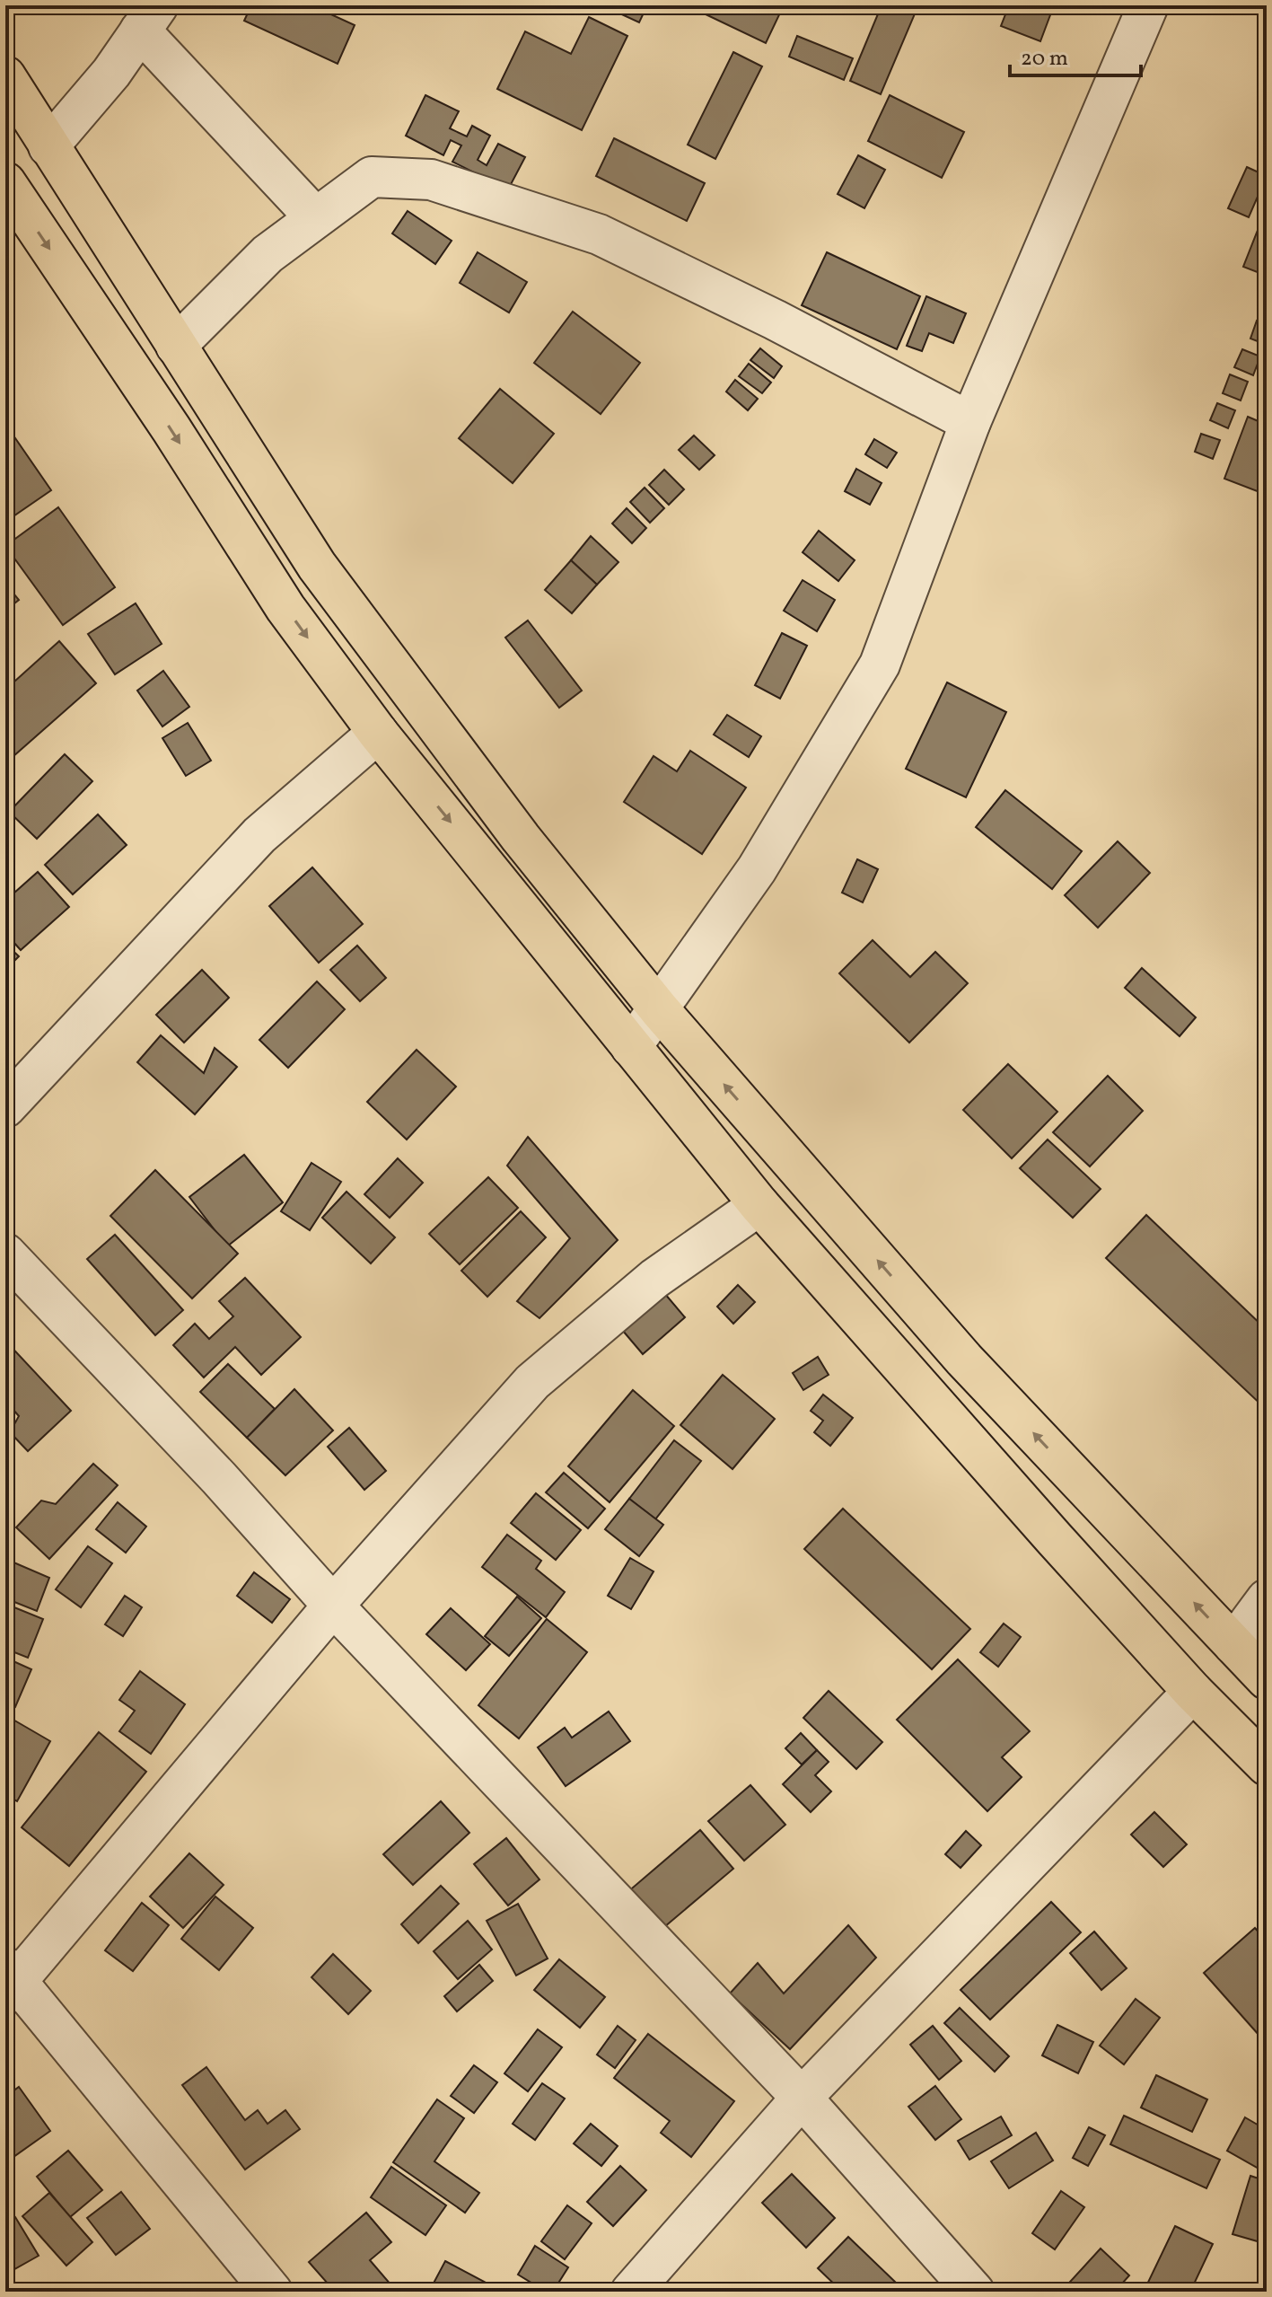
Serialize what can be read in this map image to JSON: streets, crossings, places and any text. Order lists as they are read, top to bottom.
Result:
{
  "scale_bar": "20 m"
}
